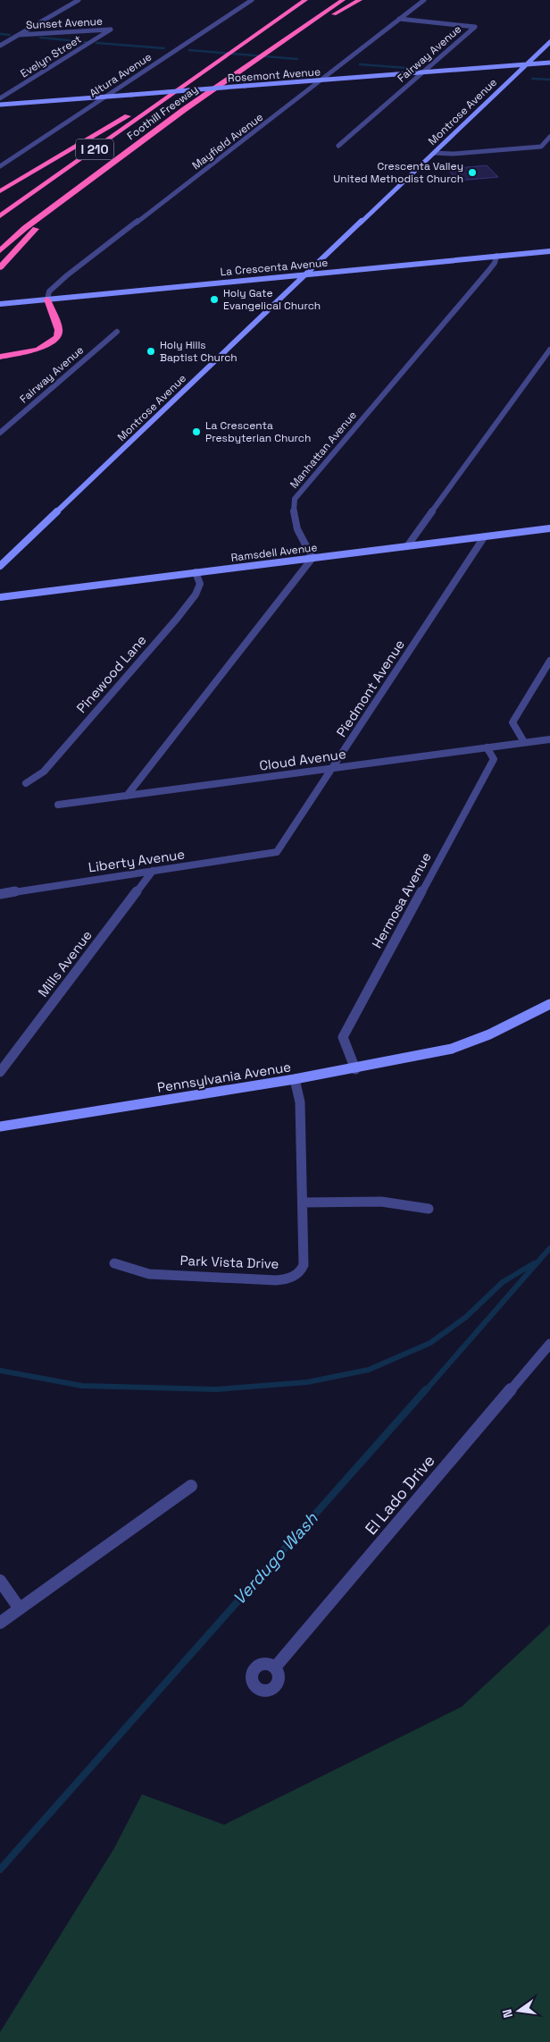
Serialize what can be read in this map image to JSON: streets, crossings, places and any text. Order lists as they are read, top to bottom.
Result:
{
  "streets": {
    "highway": ["Foothill Freeway", "I 210"],
    "street": [
      "Sunset Avenue",
      "Fairway Avenue",
      "Evelyn Street",
      "Altura Avenue",
      "Rosemont Avenue",
      "Montrose Avenue",
      "Mayfield Avenue",
      "La Crescenta Avenue",
      "Manhattan Avenue",
      "Ramsdell Avenue",
      "Pinewood Lane",
      "Piedmont Avenue",
      "Cloud Avenue",
      "Liberty Avenue",
      "Hermosa Avenue",
      "Mills Avenue",
      "Pennsylvania Avenue",
      "Park Vista Drive",
      "El Lado Drive"
    ]
  },
  "crossings": [
    ["Sunset Avenue", "Evelyn Street"],
    ["Fairway Avenue", "Rosemont Avenue"],
    ["Fairway Avenue", "Mayfield Avenue"],
    ["Altura Avenue", "Rosemont Avenue"],
    ["Rosemont Avenue", "Montrose Avenue"],
    ["Rosemont Avenue", "Mayfield Avenue"],
    ["Montrose Avenue", "La Crescenta Avenue"],
    ["Mayfield Avenue", "La Crescenta Avenue"],
    ["La Crescenta Avenue", "Manhattan Avenue"],
    ["Manhattan Avenue", "Ramsdell Avenue"],
    ["Ramsdell Avenue", "Pinewood Lane"],
    ["Ramsdell Avenue", "Piedmont Avenue"],
    ["Piedmont Avenue", "Cloud Avenue"],
    ["Piedmont Avenue", "Liberty Avenue"],
    ["Cloud Avenue", "Hermosa Avenue"],
    ["Liberty Avenue", "Mills Avenue"],
    ["Hermosa Avenue", "Pennsylvania Avenue"],
    ["Pennsylvania Avenue", "Park Vista Drive"]
  ],
  "water": ["Verdugo Wash"],
  "places": [
    "Crescenta Valley United Methodist Church",
    "Holy Gate Evangelical Church",
    "Holy Hills Baptist Church",
    "La Crescenta Presbyterian Church"
  ],
  "north": "left"
}
